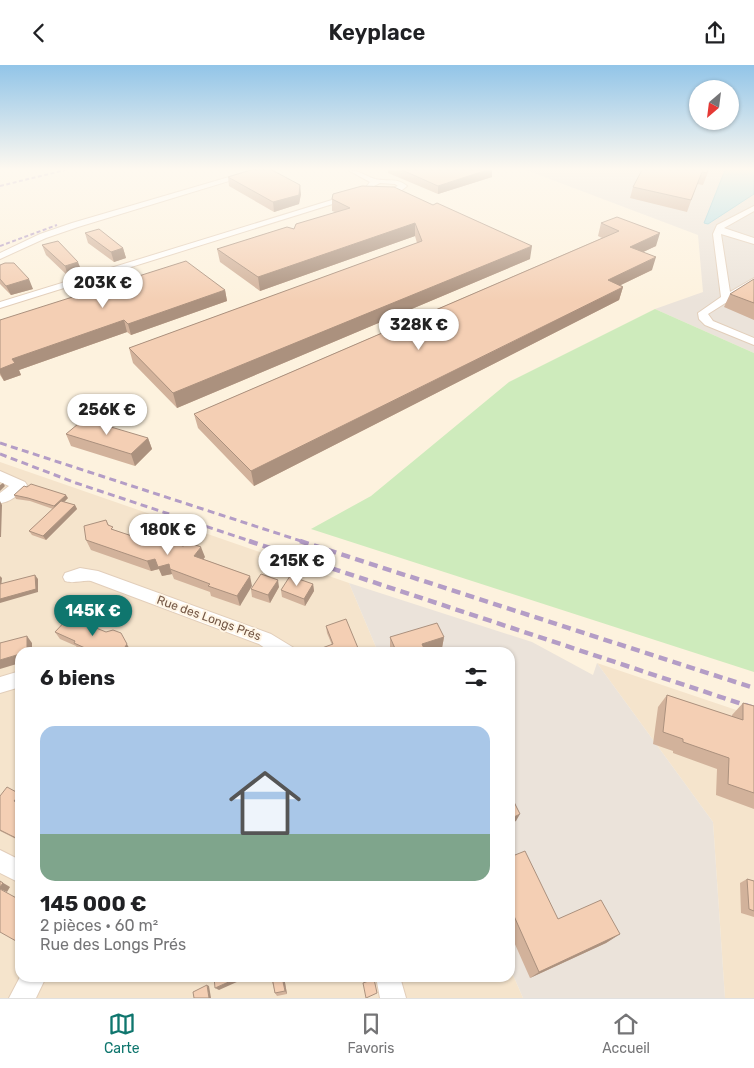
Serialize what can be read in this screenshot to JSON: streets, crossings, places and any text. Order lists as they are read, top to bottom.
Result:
{
  "streets": {
    "street": ["Rue des Longs Prés"]
  },
  "north": "bottom left",
  "page": {
    "header": "Keyplace",
    "price": [
      "203K €",
      "328K €",
      "256K €",
      "180K €",
      "215K €",
      "145K €"
    ],
    "heading": "6 biens",
    "list": [
      {
        "name": "145 000 €",
        "note": "2 pièces · 60 m² · Rue des Longs Prés"
      }
    ],
    "tabs": ["Carte", "Favoris", "Accueil"]
  }
}
